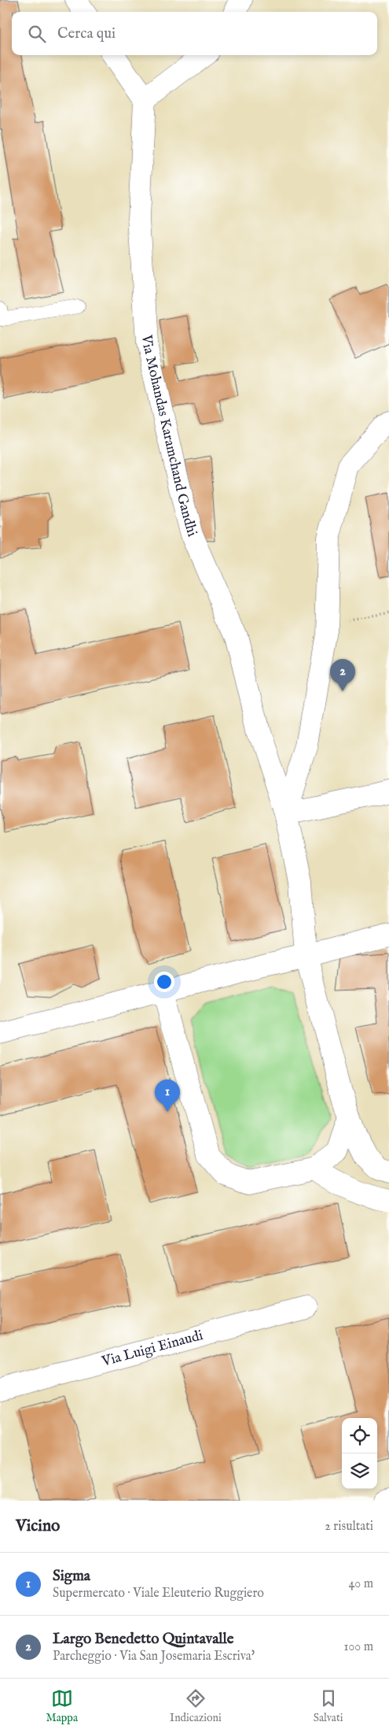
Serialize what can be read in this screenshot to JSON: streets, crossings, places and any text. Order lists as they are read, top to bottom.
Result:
{
  "streets": {
    "street": ["Via Mohandas Karamchand Gandhi", "Via Luigi Einaudi"]
  },
  "page": {
    "search": "Cerca qui",
    "pins": ["2", "1"],
    "heading": ["Vicino", "2 risultati"],
    "list": [
      {
        "mark": "1",
        "name": "Sigma",
        "note": "Supermercato · Viale Eleuterio Ruggiero",
        "value": "40 m"
      },
      {
        "mark": "2",
        "name": "Largo Benedetto Quintavalle",
        "note": "Parcheggio · Via San Josemaria Escriva'",
        "value": "100 m"
      }
    ],
    "nav": ["Mappa", "Indicazioni", "Salvati"]
  }
}
